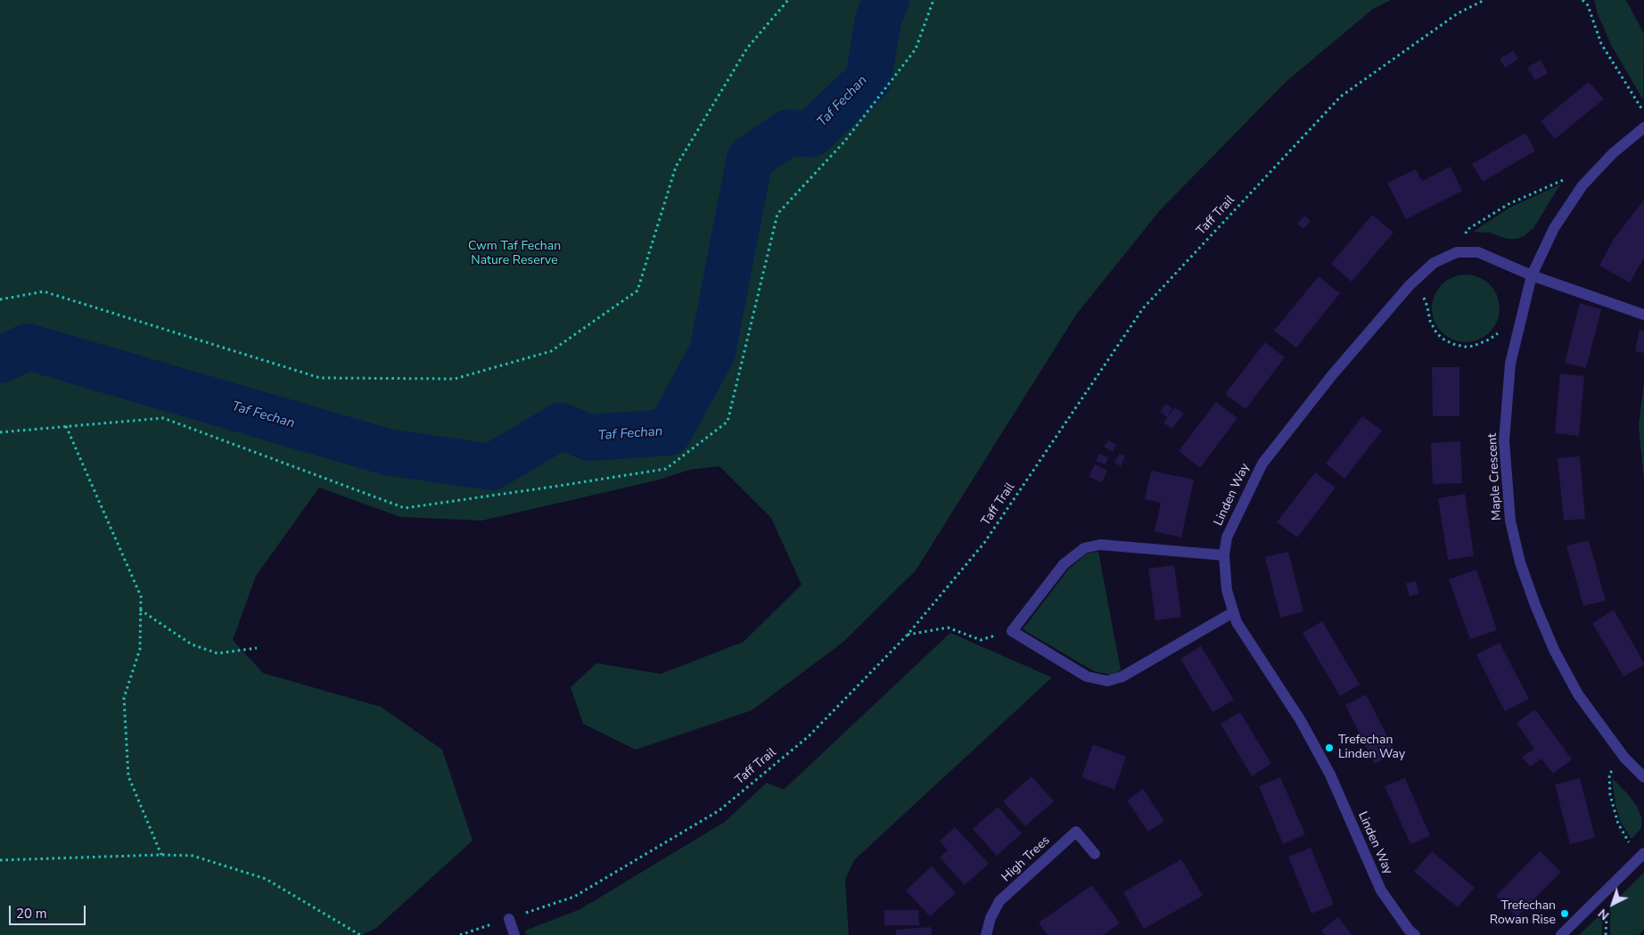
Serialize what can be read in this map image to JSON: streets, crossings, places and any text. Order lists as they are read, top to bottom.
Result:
{
  "streets": {
    "street": ["Maple Crescent", "Linden Way", "High Trees"],
    "path": ["Taff Trail"]
  },
  "crossings": [
    ["Maple Crescent", "Linden Way"]
  ],
  "water": ["Taf Fechan"],
  "parks": ["Cwm Taf Fechan Nature Reserve"],
  "places": ["Trefechan Linden Way", "Trefechan Rowan Rise"],
  "scale_bar": "20 m",
  "north": "bottom left"
}
